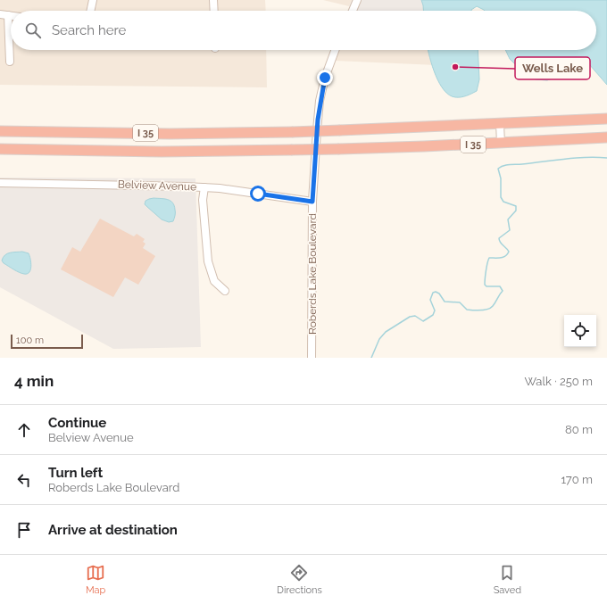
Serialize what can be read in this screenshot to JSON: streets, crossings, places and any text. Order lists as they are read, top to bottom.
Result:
{
  "streets": {
    "highway": ["I 35"],
    "street": ["Belview Avenue", "Roberds Lake Boulevard"]
  },
  "crossings": [
    ["Belview Avenue", "Roberds Lake Boulevard"]
  ],
  "places": ["Wells Lake"],
  "scale_bar": "100 m",
  "page": {
    "search": "Search here",
    "scale": "100 m",
    "heading": ["4 min", "Walk · 250 m"],
    "list": [
      ["Continue", "Belview Avenue", "80 m"],
      ["Turn left", "Roberds Lake Boulevard", "170 m"],
      "Arrive at destination"
    ],
    "nav": ["Map", "Directions", "Saved"]
  }
}
